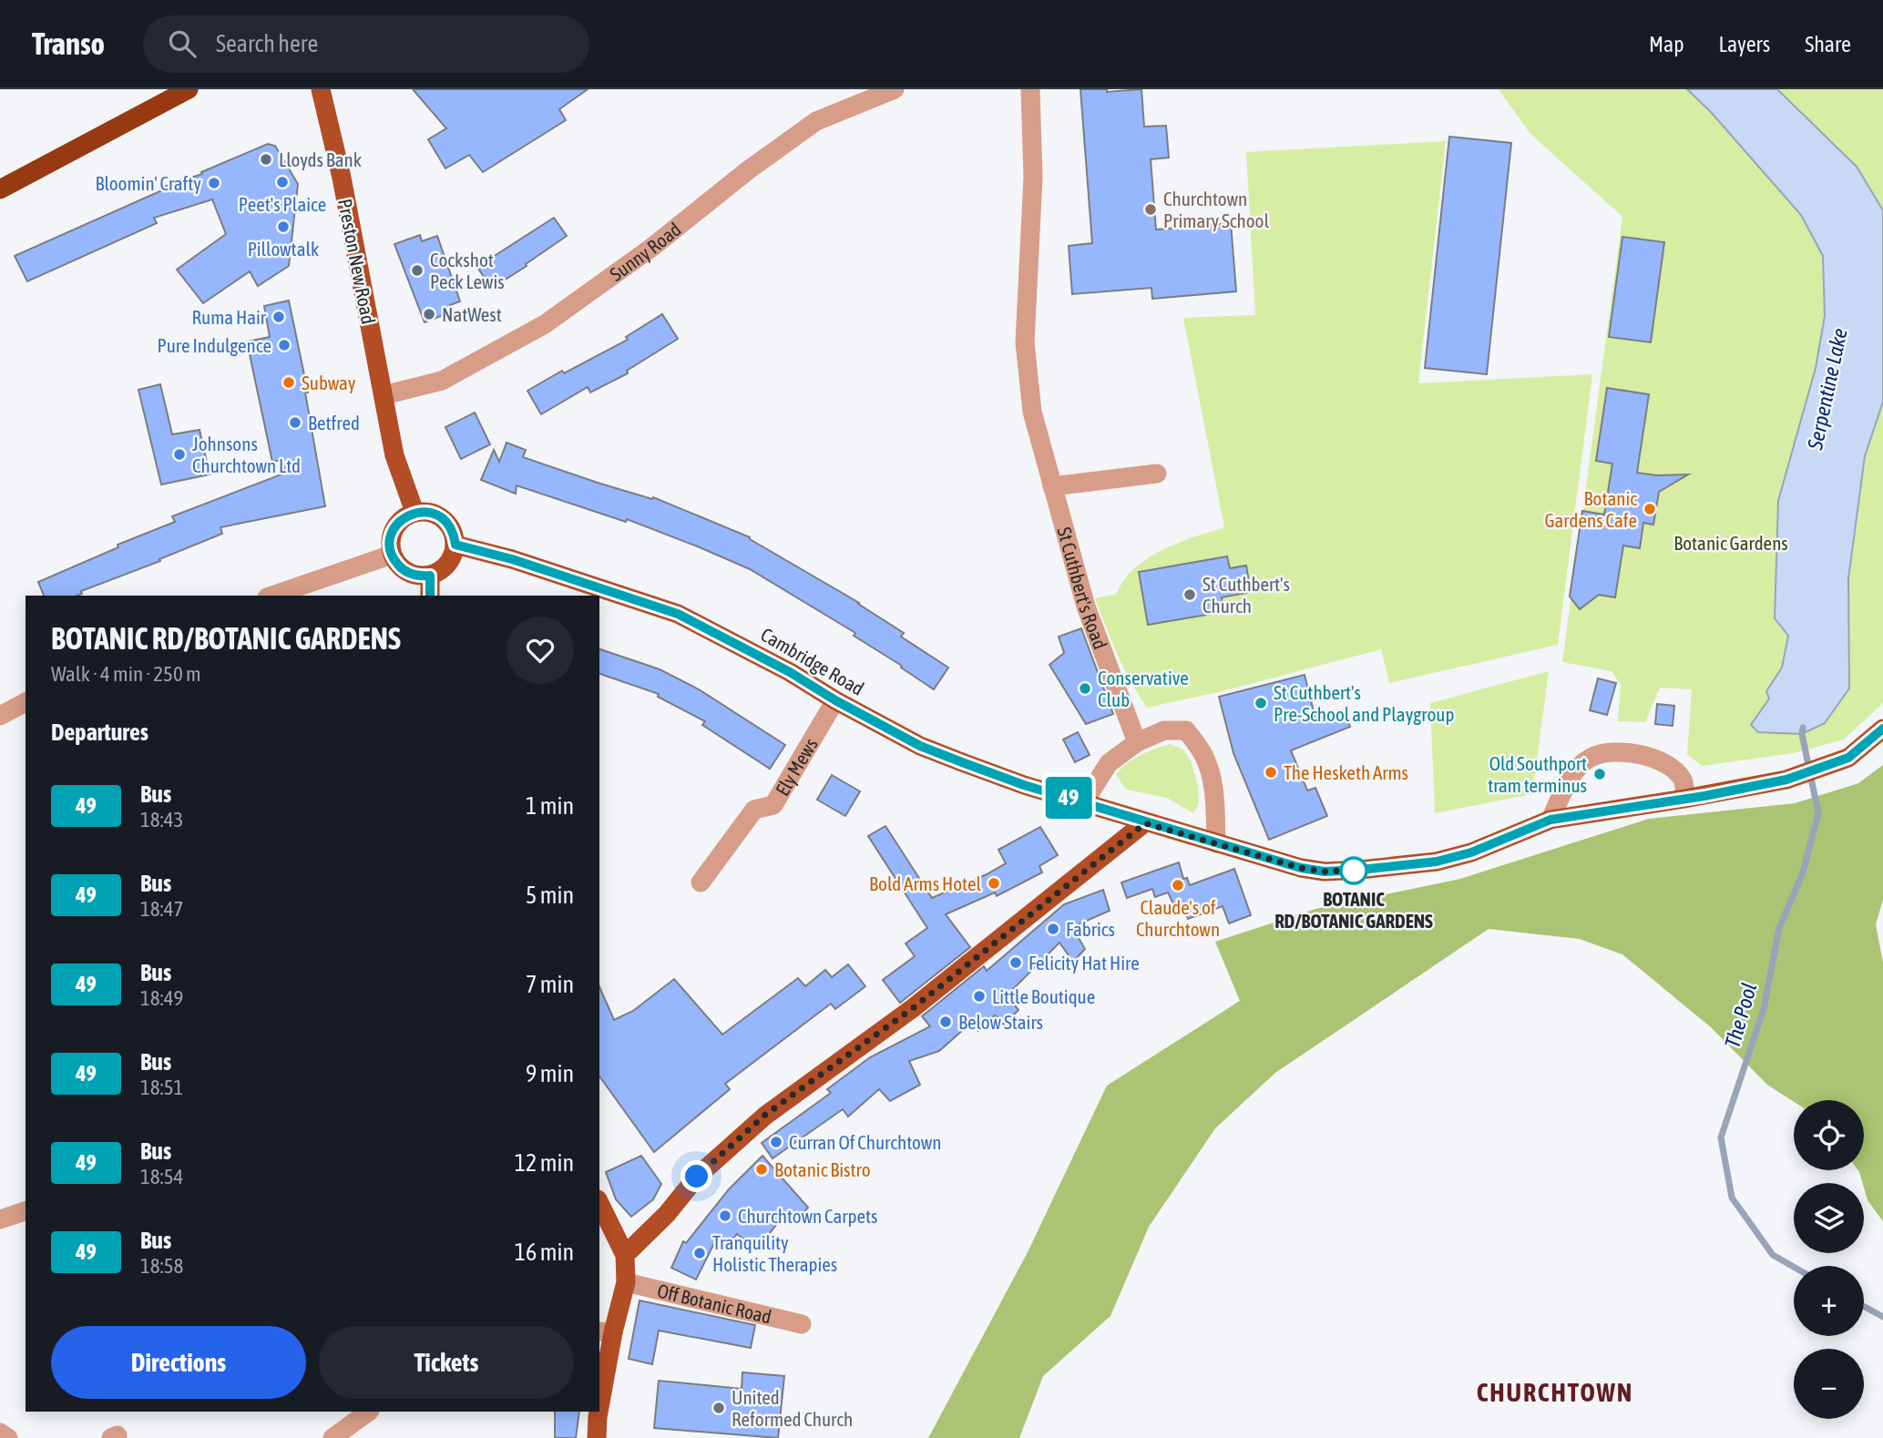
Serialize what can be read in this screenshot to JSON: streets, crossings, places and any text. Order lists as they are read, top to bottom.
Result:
{
  "streets": {
    "main road": ["Preston New Road", "Cambridge Road"],
    "street": [
      "Sunny Road",
      "St Cuthbert's Road",
      "Ely Mews",
      "Off Botanic Road"
    ]
  },
  "crossings": [
    ["Sunny Road", "Preston New Road"],
    ["Cambridge Road", "Ely Mews"]
  ],
  "districts": ["CHURCHTOWN"],
  "water": ["Serpentine Lake", "The Pool"],
  "parks": ["Botanic Gardens"],
  "places": [
    "Lloyds Bank",
    "Peet's Plaice",
    "Bloomin' Crafty",
    "Churchtown Primary School",
    "Pillowtalk",
    "Cockshot Peck Lewis",
    "NatWest",
    "Ruma Hair",
    "Pure Indulgence",
    "Subway",
    "Betfred",
    "Johnsons Churchtown Ltd",
    "Botanic Gardens Cafe",
    "St Cuthbert's Church",
    "Conservative Club",
    "St Cuthbert's Pre-School and Playgroup",
    "The Hesketh Arms",
    "Old Southport tram terminus",
    "BOTANIC RD/BOTANIC GARDENS",
    "Bold Arms Hotel",
    "Claude's of Churchtown",
    "Fabrics",
    "Felicity Hat Hire",
    "Little Boutique",
    "Below Stairs",
    "Curran Of Churchtown",
    "Botanic Bistro",
    "Churchtown Carpets",
    "Tranquility Holistic Therapies",
    "United Reformed Church"
  ],
  "lines": ["bus line 49"],
  "page": {
    "header": "Transo",
    "search": "Search here",
    "nav": ["Map", "Layers", "Share"],
    "on_map": "49",
    "heading": [
      ["BOTANIC RD/BOTANIC GARDENS", "Walk · 4 min · 250 m"],
      "Departures"
    ],
    "list": [
      {
        "mark": "49",
        "name": "Bus",
        "note": "18:43",
        "value": "1 min"
      },
      {
        "mark": "49",
        "name": "Bus",
        "note": "18:47",
        "value": "5 min"
      },
      {
        "mark": "49",
        "name": "Bus",
        "note": "18:49",
        "value": "7 min"
      },
      {
        "mark": "49",
        "name": "Bus",
        "note": "18:51",
        "value": "9 min"
      },
      {
        "mark": "49",
        "name": "Bus",
        "note": "18:54",
        "value": "12 min"
      },
      {
        "mark": "49",
        "name": "Bus",
        "note": "18:58",
        "value": "16 min"
      }
    ],
    "map_buttons": ["+", "−"],
    "buttons": ["Directions", "Tickets"]
  }
}
